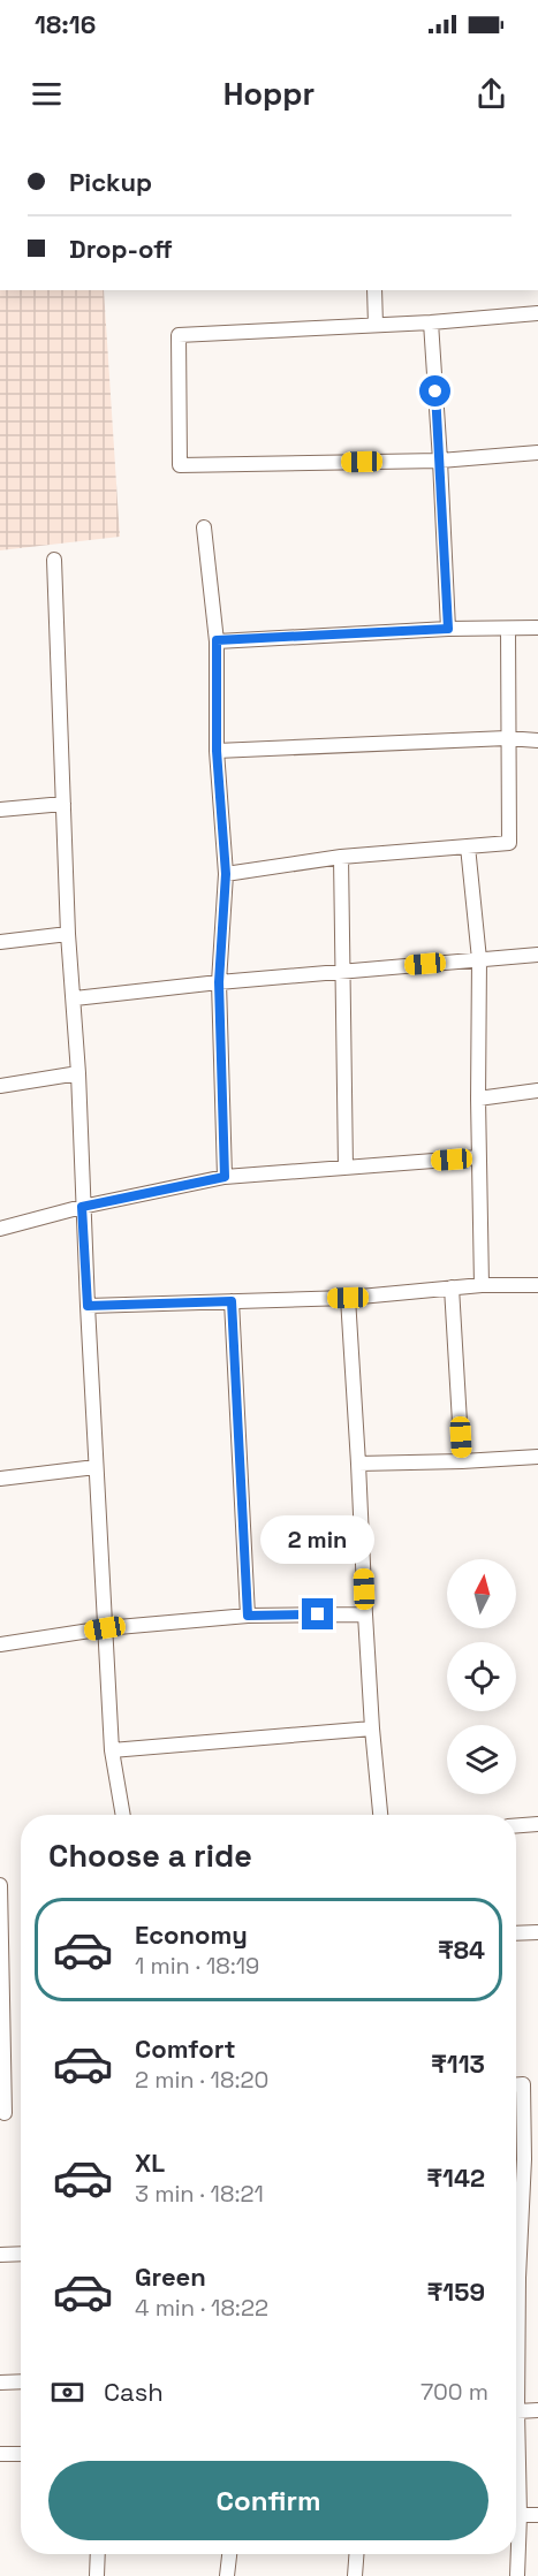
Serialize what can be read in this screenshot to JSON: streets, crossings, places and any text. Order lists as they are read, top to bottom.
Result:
{
  "north": "top",
  "page": {
    "status": "18:16",
    "header": "Hoppr",
    "banner": ["Pickup", "Drop-off"],
    "bubble": "2 min",
    "heading": "Choose a ride",
    "list": [
      {
        "name": "Economy",
        "note": "1 min · 18:19",
        "value": "₹84"
      },
      {
        "name": "Comfort",
        "note": "2 min · 18:20",
        "value": "₹113"
      },
      {
        "name": "XL",
        "note": "3 min · 18:21",
        "value": "₹142"
      },
      {
        "name": "Green",
        "note": "4 min · 18:22",
        "value": "₹159"
      }
    ],
    "pay": ["Cash", "700 m"],
    "buttons": "Confirm"
  }
}
